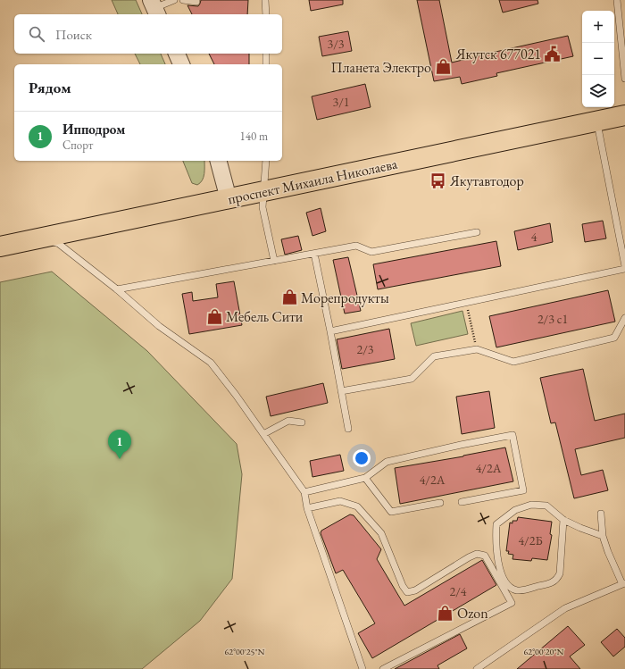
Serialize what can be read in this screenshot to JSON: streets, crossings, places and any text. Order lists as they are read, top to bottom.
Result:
{
  "streets": {
    "main road": ["проспект Михаила Николаева"]
  },
  "places": {
    "public building": ["Якутск 677021"],
    "shop": [
      "Планета Электро",
      "Морепродукты",
      "Мебель Сити",
      "Ozon"
    ],
    "bus stop": ["Якутавтодор"]
  },
  "house_numbers": [
    "3/3",
    "3/1",
    "4",
    "2/3 с1",
    "2/3",
    "4/2А",
    "4/2А",
    "4/2Б",
    "2/4"
  ],
  "page": {
    "map_buttons": ["+", "−"],
    "search": "Поиск",
    "heading": "Рядом",
    "list": [
      {
        "mark": "1",
        "name": "Ипподром",
        "note": "Спорт",
        "value": "140 m"
      }
    ],
    "pins": "1"
  },
  "coordinates": ["62°00'25\"N", "62°00'20\"N"]
}
